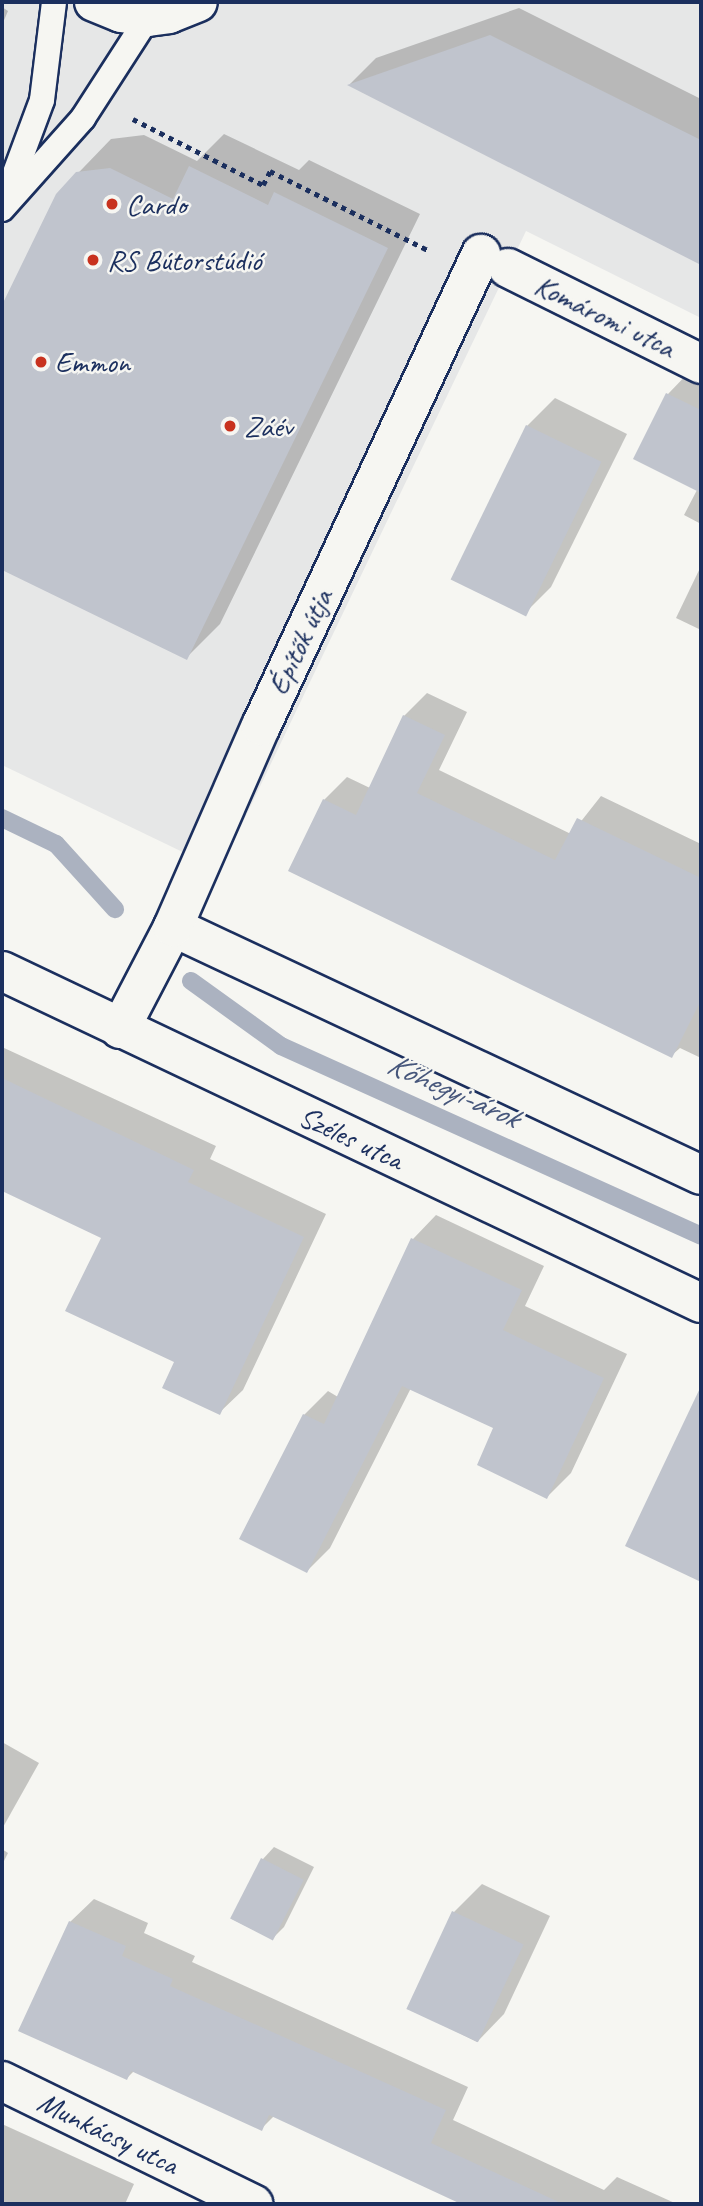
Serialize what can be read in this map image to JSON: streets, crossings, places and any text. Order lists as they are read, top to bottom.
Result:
{
  "streets": {
    "street": [
      "Komáromi utca",
      "Építők útja",
      "Széles utca",
      "Munkácsy utca"
    ]
  },
  "crossings": [
    ["Komáromi utca", "Építők útja"],
    ["Építők útja", "Széles utca"]
  ],
  "water": ["Kőhegyi-árok"],
  "places": [
    "Cardo",
    "RS Bútorstúdió",
    "Emmon",
    "Záév"
  ]
}
